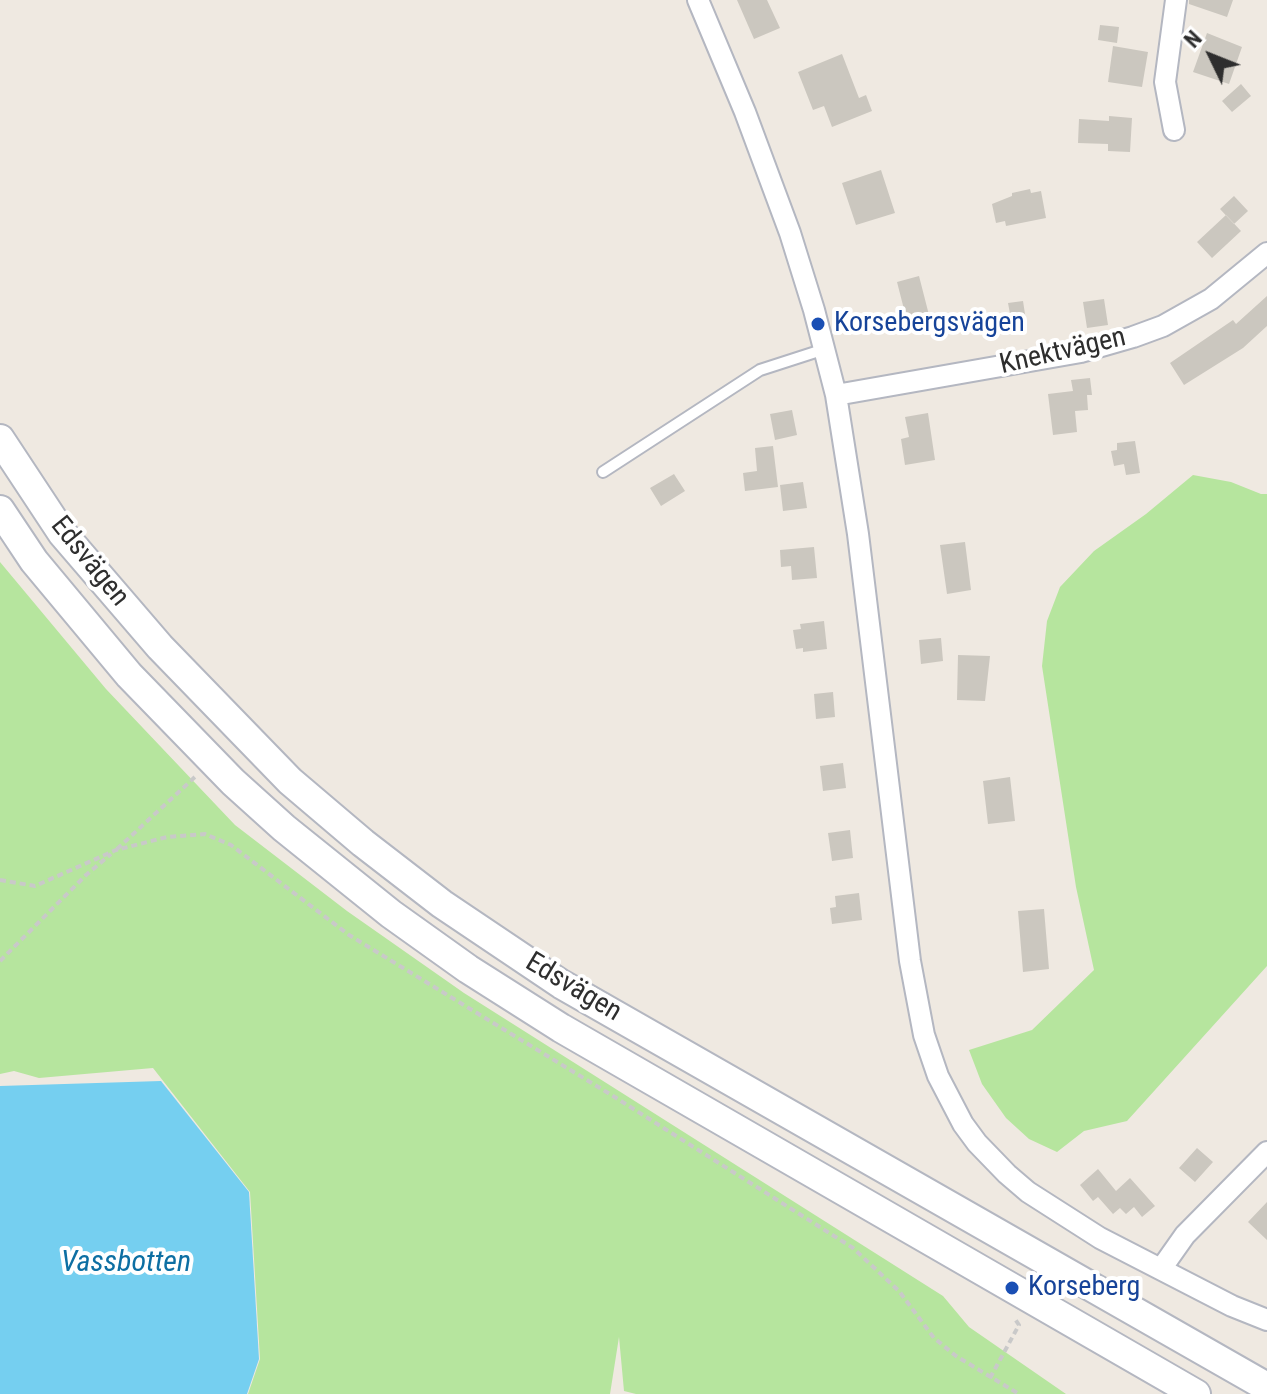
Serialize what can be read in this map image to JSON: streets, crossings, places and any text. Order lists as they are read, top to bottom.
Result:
{
  "streets": {
    "main road": ["Edsvägen"],
    "street": ["Knektvägen"]
  },
  "water": ["Vassbotten"],
  "places": ["Korsebergsvägen", "Korseberg"],
  "north": "top left"
}
